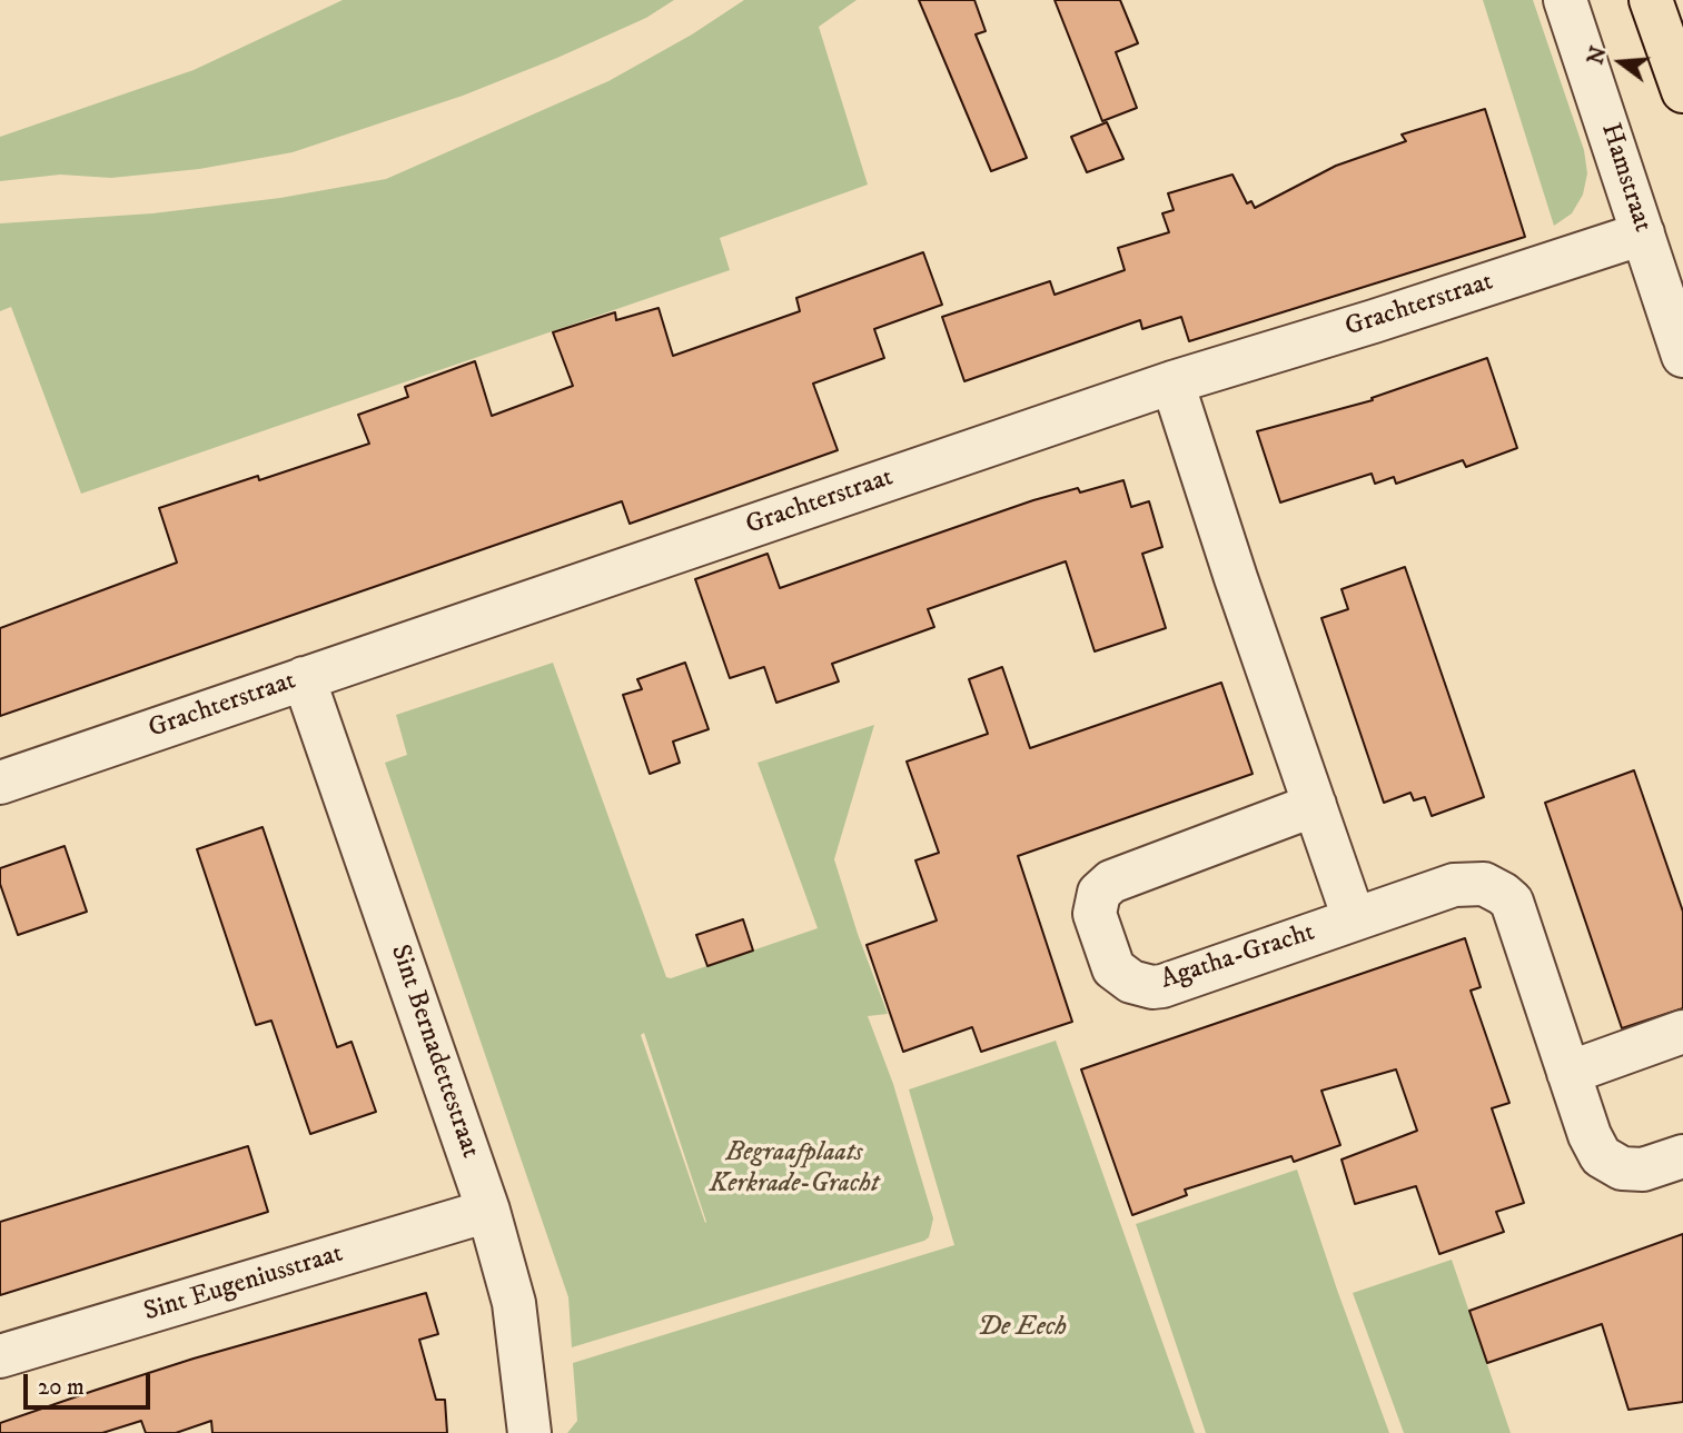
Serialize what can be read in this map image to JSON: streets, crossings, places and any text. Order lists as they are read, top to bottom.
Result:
{
  "streets": {
    "street": [
      "Hamstraat",
      "Grachterstraat",
      "Agatha-Gracht",
      "Sint Bernadettestraat",
      "Sint Eugeniusstraat"
    ]
  },
  "crossings": [
    ["Hamstraat", "Grachterstraat"],
    ["Grachterstraat", "Sint Bernadettestraat"],
    ["Sint Bernadettestraat", "Sint Eugeniusstraat"]
  ],
  "parks": ["Begraafplaats Kerkrade-Gracht", "De Eech"],
  "scale_bar": "20 m",
  "north": "left"
}
